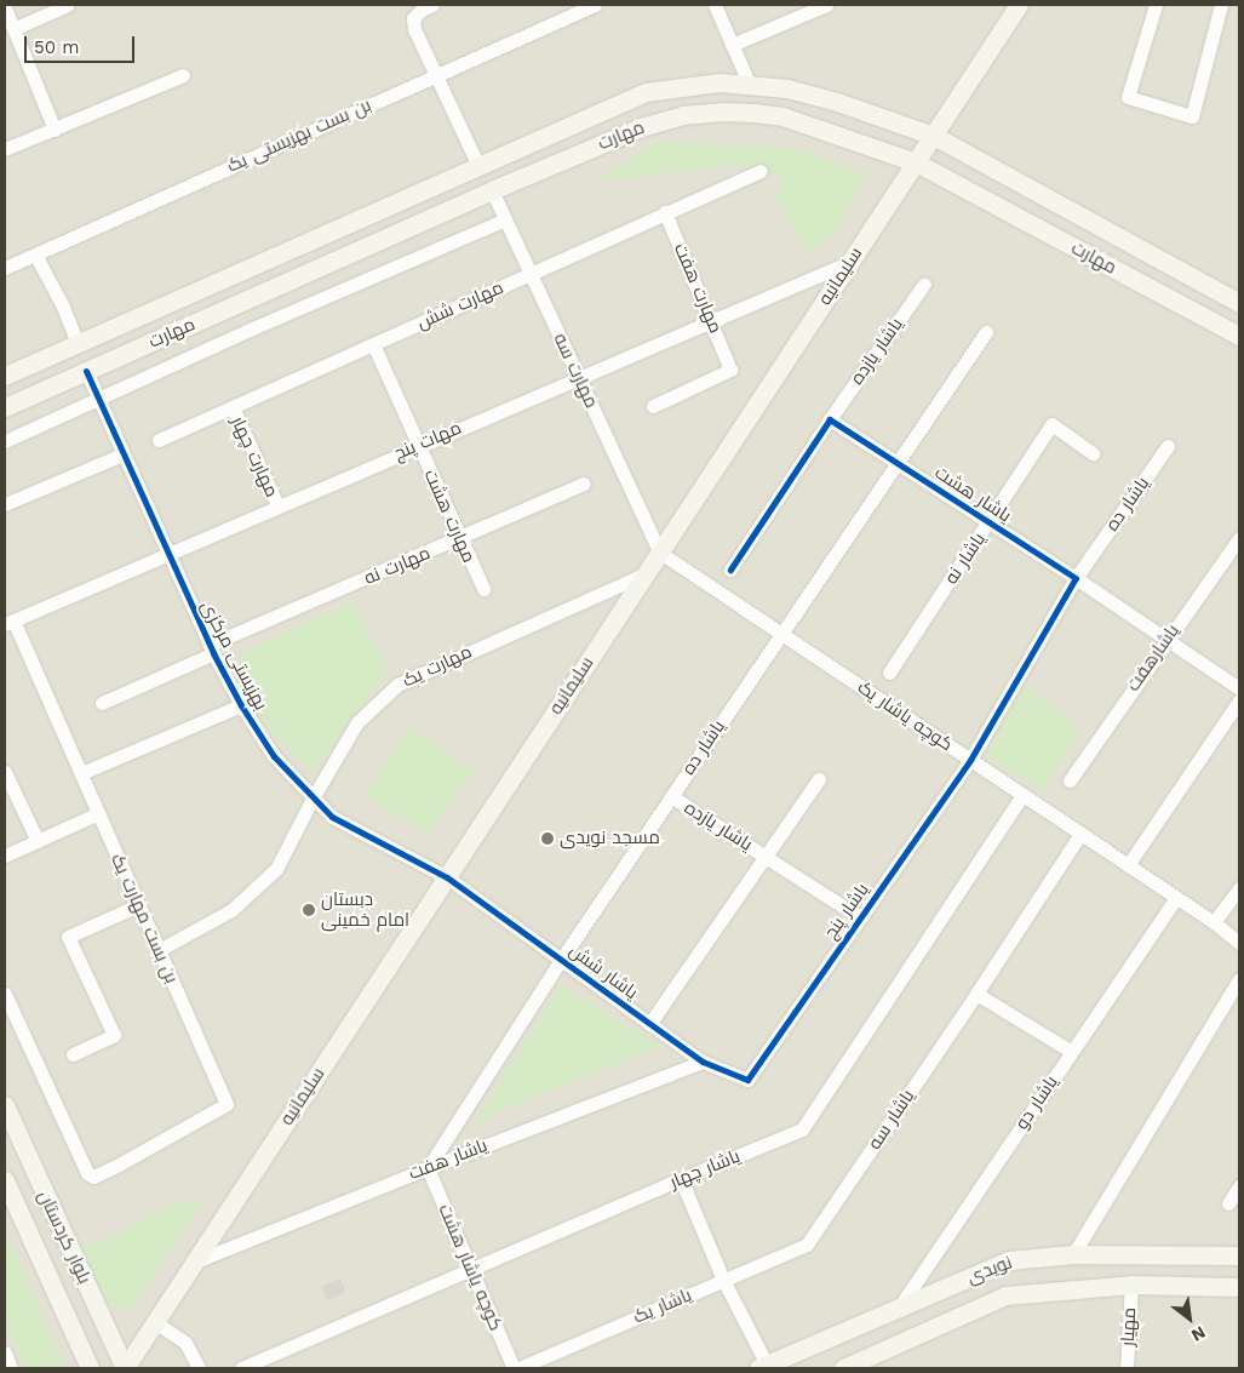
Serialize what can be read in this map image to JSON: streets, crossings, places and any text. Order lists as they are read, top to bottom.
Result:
{
  "streets": {
    "main road": [
      "مهارت",
      "سلیمانیه",
      "بلوار کردستان",
      "نویدی"
    ],
    "street": [
      "بن بست بهزیستی یک",
      "مهارت هفت",
      "مهارت شش",
      "یاشار یازده",
      "مهارت سه",
      "مهات پنج",
      "مهارت چهار",
      "یاشار هشت",
      "یاشار ده",
      "مهارت هشت",
      "یاشار نه",
      "مهارت نه",
      "بهزیستی مرکزی",
      "یاشارهفت",
      "مهارت یک",
      "کوچه یاشار یک",
      "یاشار پنج",
      "بن بست مهارت یک",
      "یاشار شش",
      "یاشار دو",
      "یاشار سه",
      "یاشار هفت",
      "یاشار چهار",
      "کوچه یاشار هشت",
      "یاشار یک",
      "مهیار"
    ]
  },
  "crossings": [
    ["مهارت", "سلیمانیه"],
    ["مهارت", "مهارت سه"],
    ["مهارت", "بهزیستی مرکزی"],
    ["سلیمانیه", "مهارت سه"],
    ["سلیمانیه", "مهات پنج"],
    ["سلیمانیه", "بهزیستی مرکزی"],
    ["سلیمانیه", "مهارت یک"],
    ["سلیمانیه", "کوچه یاشار یک"],
    ["سلیمانیه", "یاشار شش"],
    ["سلیمانیه", "یاشار هفت"],
    ["سلیمانیه", "بلوار کردستان"],
    ["مهارت هفت", "مهارت شش"],
    ["مهارت هفت", "مهات پنج"],
    ["مهارت شش", "مهارت سه"],
    ["مهارت شش", "مهارت چهار"],
    ["مهارت شش", "مهارت هشت"],
    ["یاشار یازده", "یاشار هشت"],
    ["یاشار یازده", "یاشار ده"],
    ["یاشار یازده", "یاشار پنج"],
    ["مهارت سه", "مهات پنج"],
    ["مهارت سه", "کوچه یاشار یک"],
    ["مهات پنج", "مهارت چهار"],
    ["مهات پنج", "مهارت هشت"],
    ["مهات پنج", "بهزیستی مرکزی"],
    ["مهات پنج", "بن بست مهارت یک"],
    ["یاشار هشت", "یاشار ده"],
    ["یاشار هشت", "یاشار نه"],
    ["یاشار ده", "کوچه یاشار یک"],
    ["یاشار ده", "یاشار شش"],
    ["یاشار ده", "یاشار هفت"],
    ["یاشار ده", "کوچه یاشار هشت"],
    ["مهارت هشت", "مهارت نه"],
    ["مهارت نه", "بهزیستی مرکزی"],
    ["بهزیستی مرکزی", "مهارت یک"],
    ["بهزیستی مرکزی", "یاشار شش"],
    ["مهارت یک", "بن بست مهارت یک"],
    ["کوچه یاشار یک", "یاشار پنج"],
    ["کوچه یاشار یک", "یاشار دو"],
    ["کوچه یاشار یک", "یاشار سه"],
    ["کوچه یاشار یک", "یاشار چهار"],
    ["یاشار پنج", "یاشار شش"],
    ["یاشار شش", "یاشار هفت"],
    ["یاشار دو", "نویدی"],
    ["یاشار سه", "یاشار یک"],
    ["یاشار هفت", "کوچه یاشار هشت"],
    ["یاشار چهار", "کوچه یاشار هشت"],
    ["نویدی", "مهیار"]
  ],
  "places": ["مسجد نویدی", "دبستان امام خمینی"],
  "scale_bar": "50 m",
  "north": "bottom right"
}
